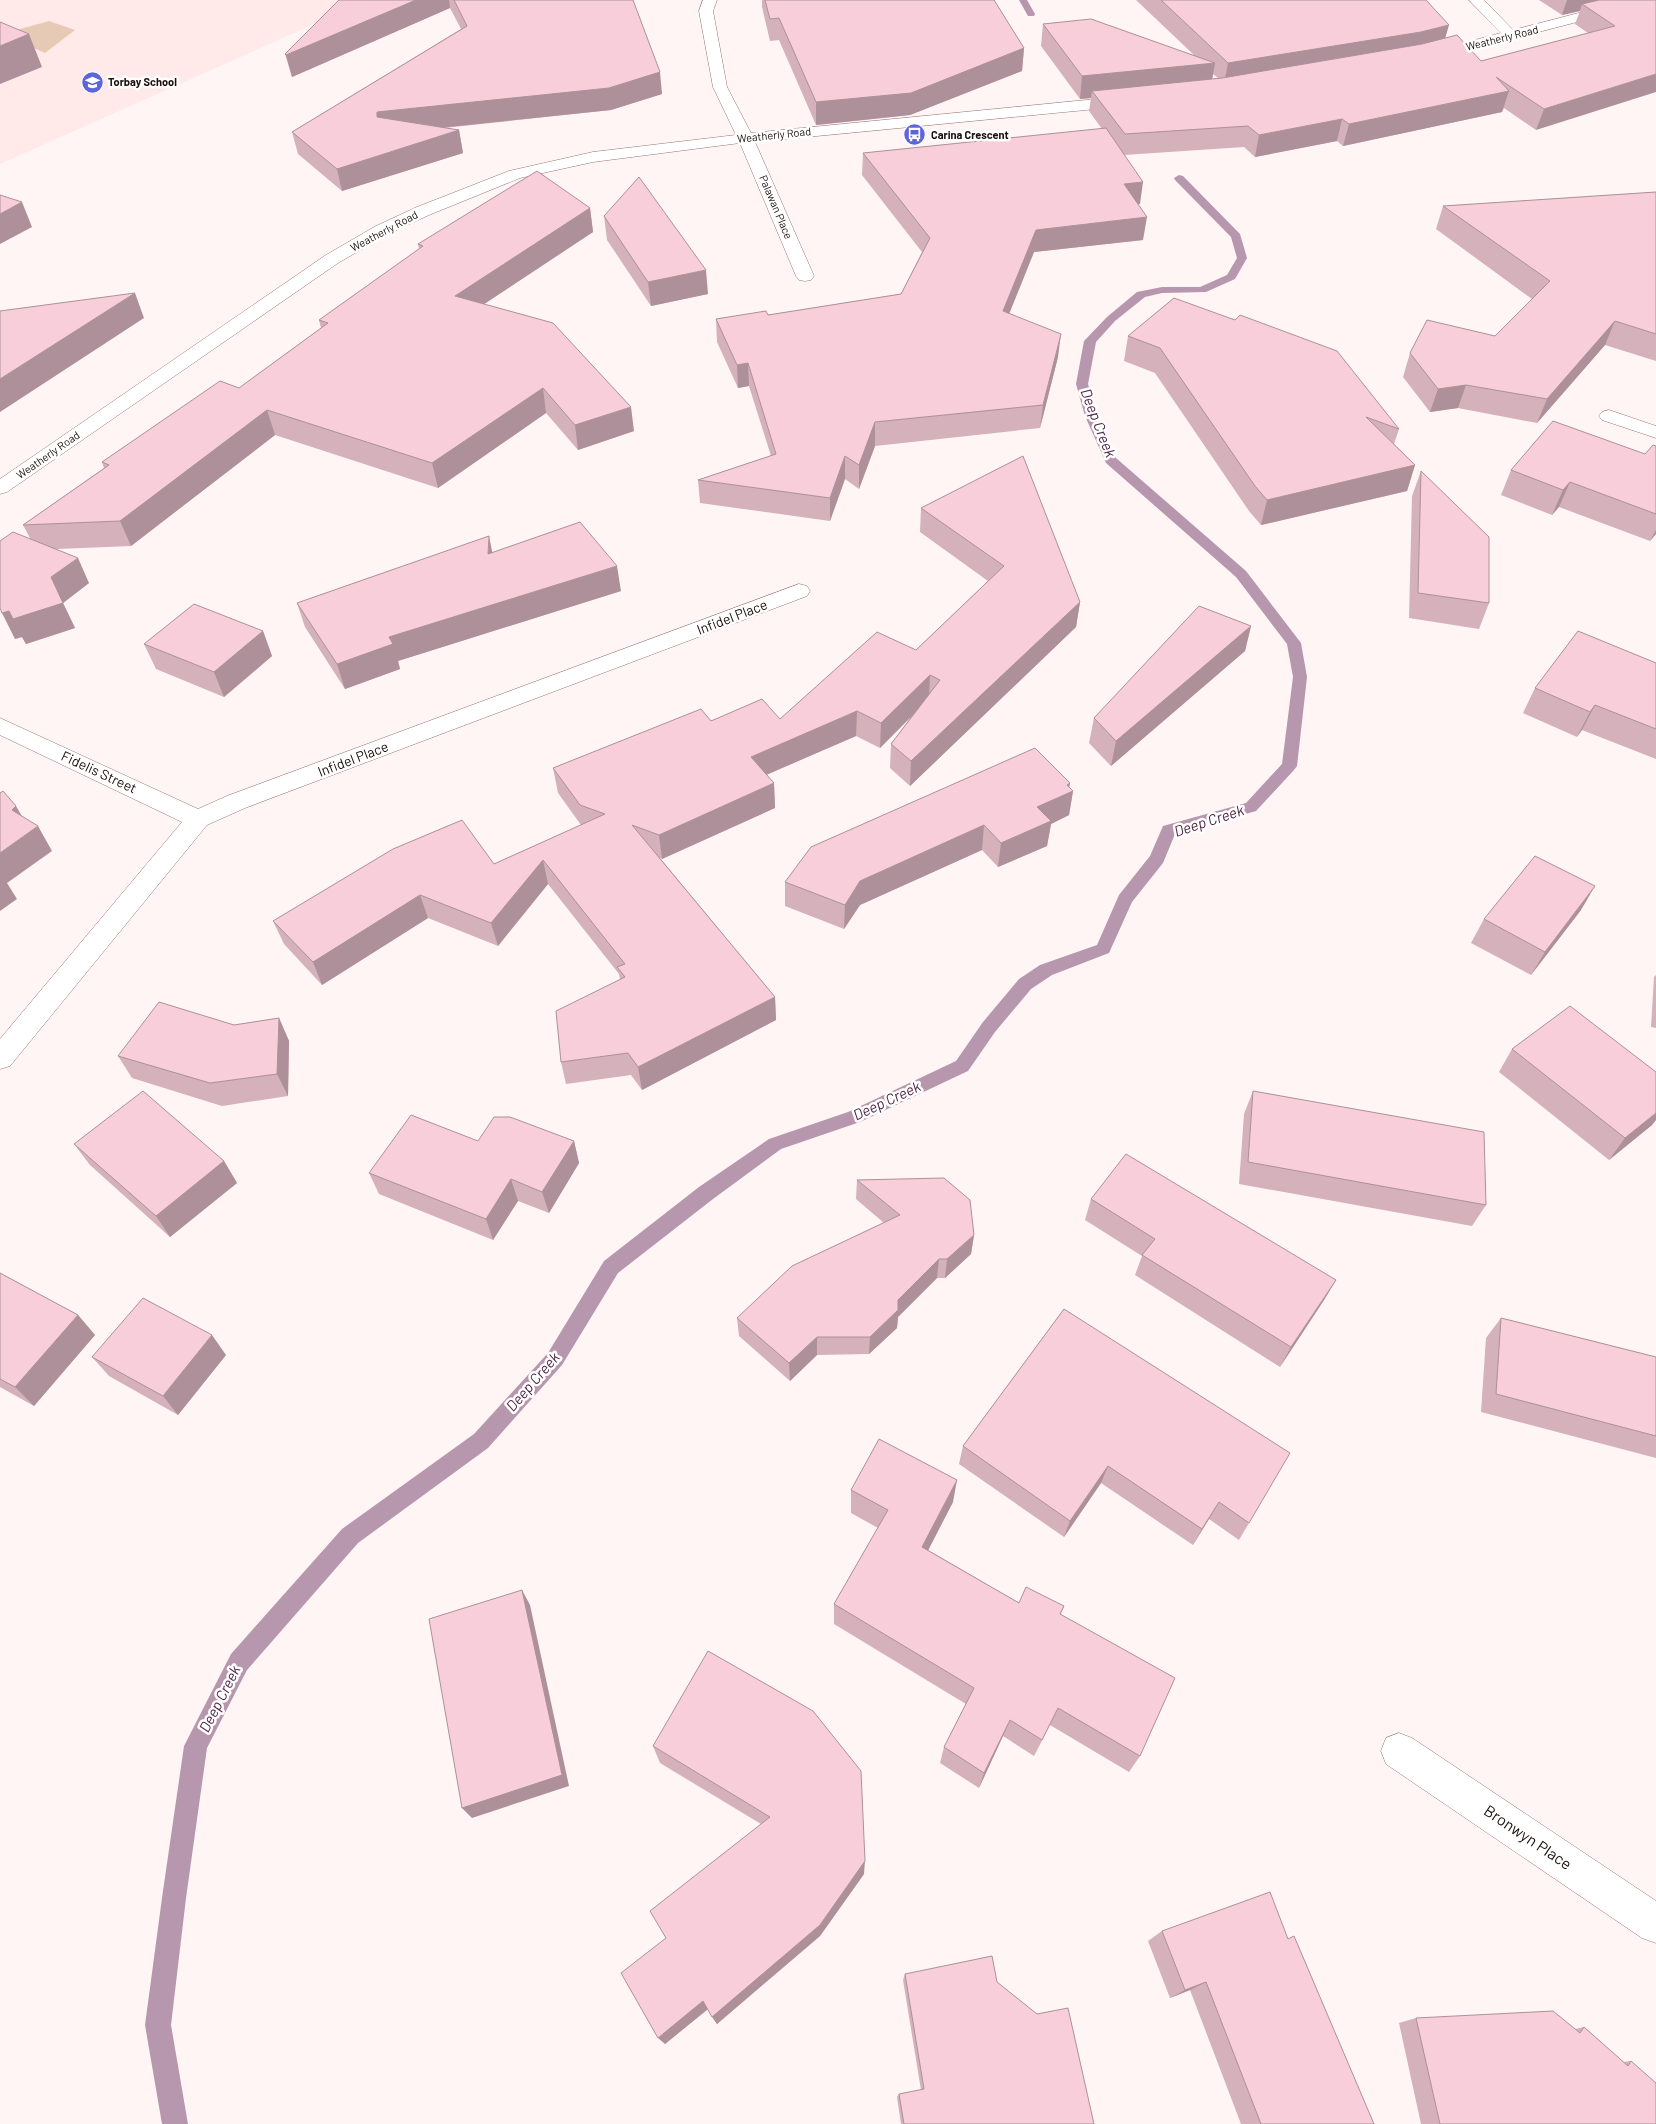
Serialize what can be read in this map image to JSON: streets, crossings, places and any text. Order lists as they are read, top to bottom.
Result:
{
  "streets": {
    "street": [
      "Weatherly Road",
      "Palawan Place",
      "Infidel Place",
      "Fidelis Street",
      "Bronwyn Place"
    ]
  },
  "crossings": [
    ["Weatherly Road", "Palawan Place"],
    ["Infidel Place", "Fidelis Street"]
  ],
  "water": ["Deep Creek"],
  "places": {
    "school or university": ["Torbay School"],
    "bus stop": ["Carina Crescent"]
  }
}
